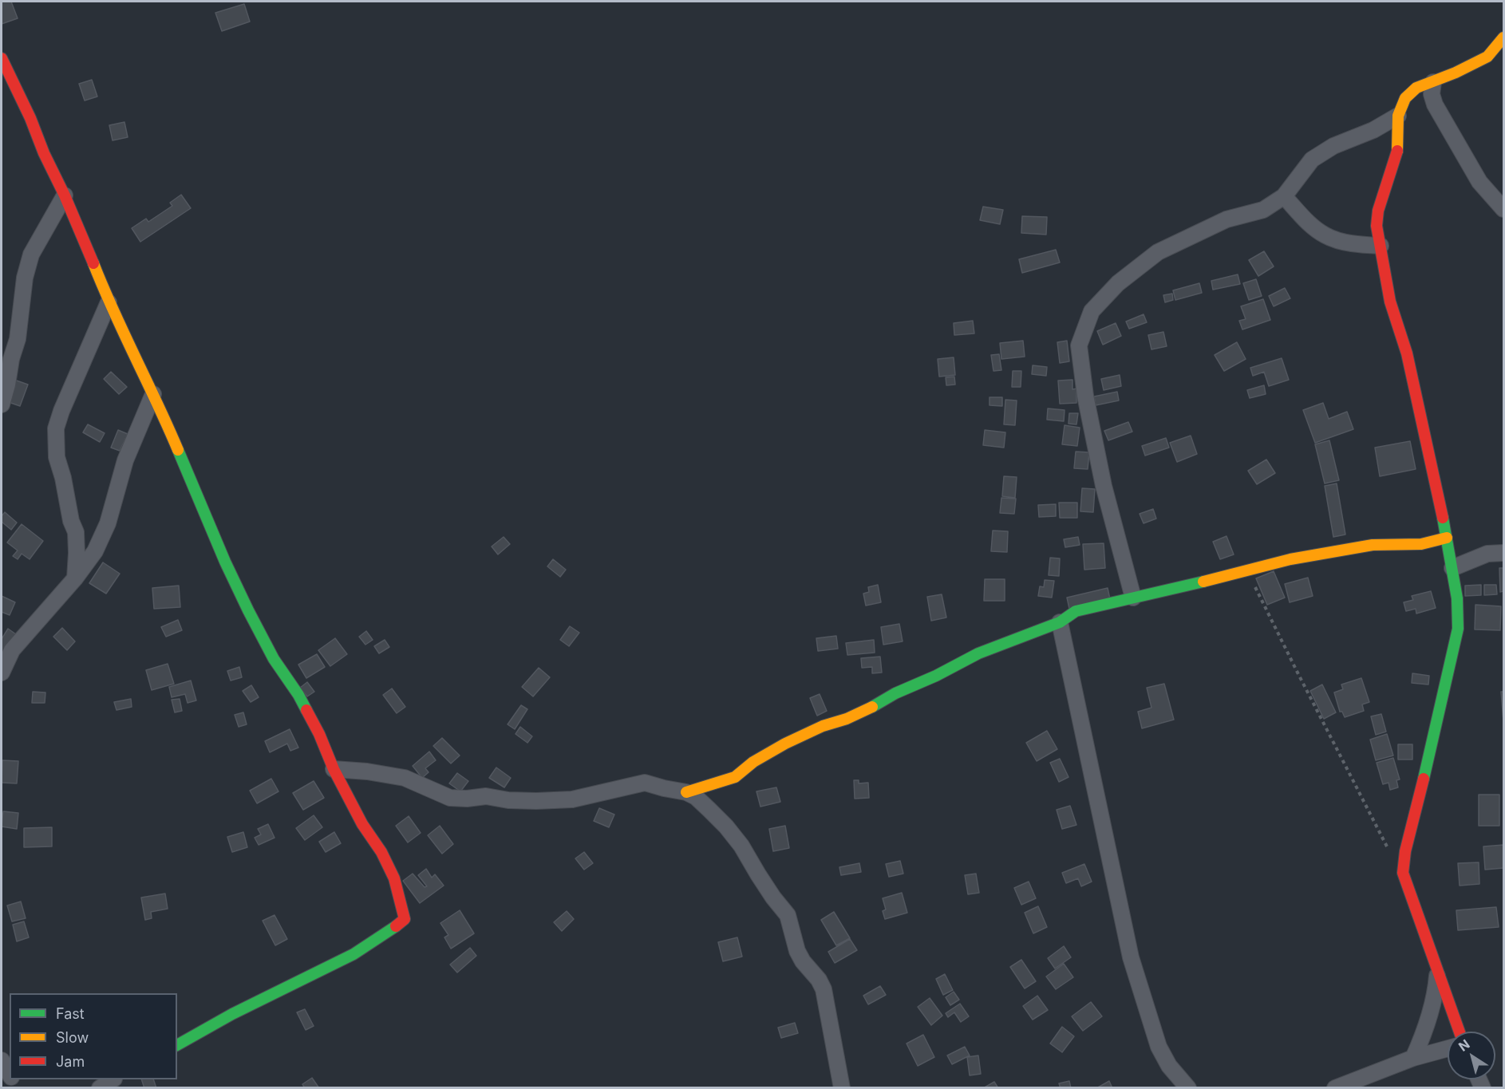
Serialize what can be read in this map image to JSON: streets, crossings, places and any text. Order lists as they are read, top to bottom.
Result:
{
  "legend": ["Fast", "Slow", "Jam"],
  "north": "top left"
}
